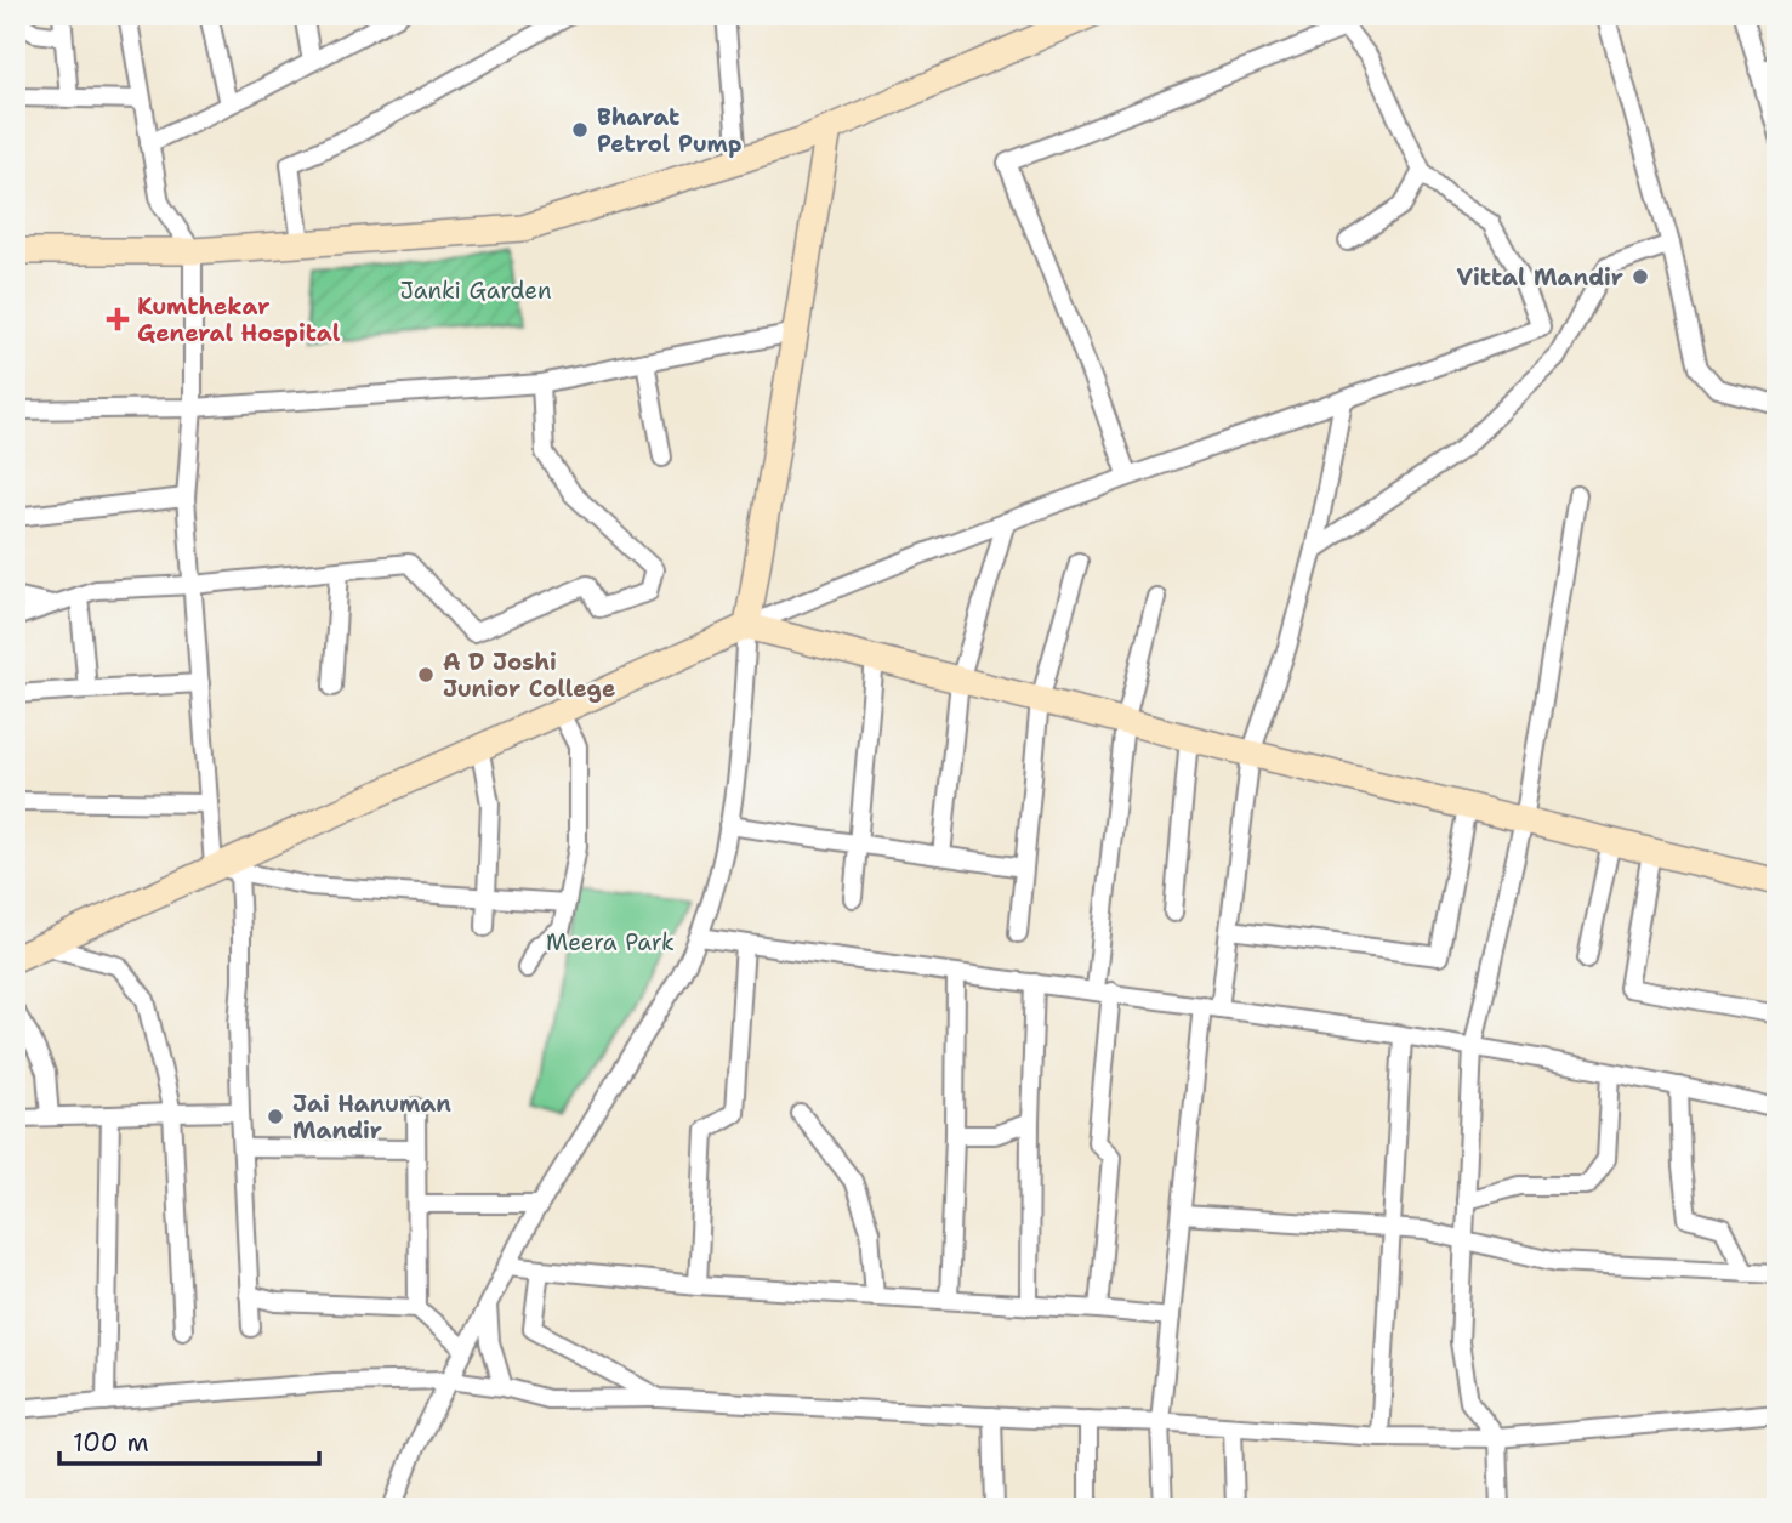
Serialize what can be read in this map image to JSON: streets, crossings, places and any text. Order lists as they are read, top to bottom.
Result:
{
  "parks": ["Janki Garden", "Meera Park"],
  "places": {
    "other": [
      "Bharat Petrol Pump",
      "Vittal Mandir",
      "A D Joshi Junior College",
      "Jai Hanuman Mandir"
    ],
    "health": ["Kumthekar General Hospital"]
  },
  "scale_bar": "100 m"
}
